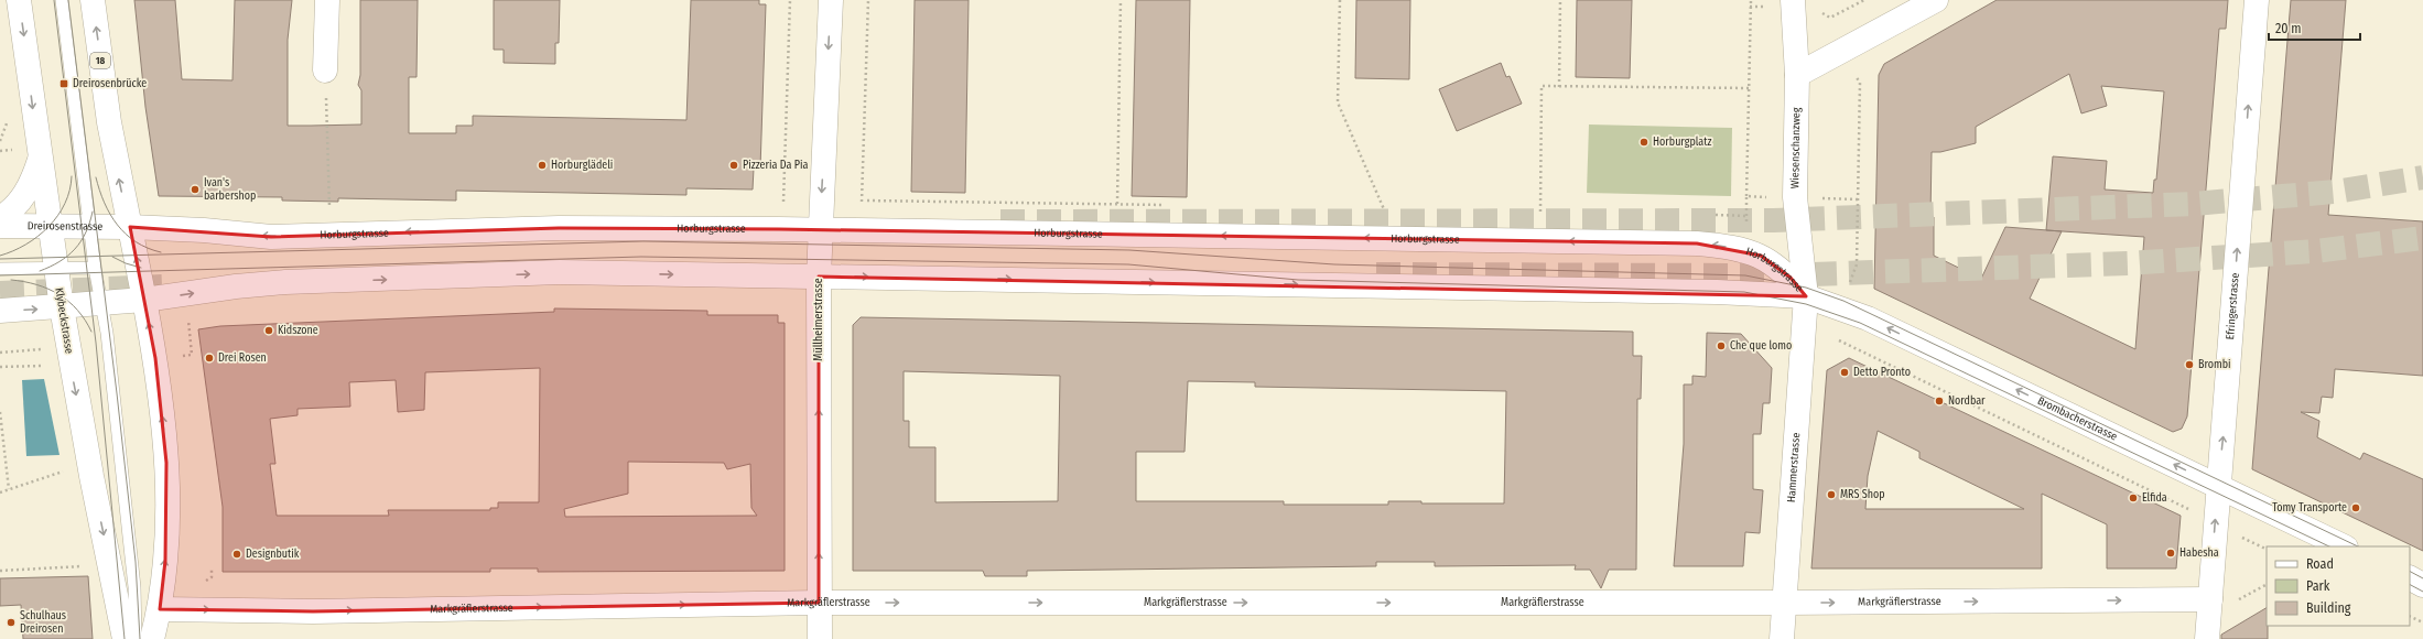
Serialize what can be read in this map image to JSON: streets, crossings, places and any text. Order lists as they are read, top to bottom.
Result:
{
  "streets": {
    "street": [
      "18",
      "Wiesenschanzweg",
      "Dreirosenstrasse",
      "Horburgstrasse",
      "Efringerstrasse",
      "Müllheimerstrasse",
      "Klybeckstrasse",
      "Brombacherstrasse",
      "Hammerstrasse",
      "Markgräflerstrasse"
    ]
  },
  "crossings": [
    ["18", "Dreirosenstrasse"],
    ["18", "Horburgstrasse"],
    ["Wiesenschanzweg", "Horburgstrasse"],
    ["Wiesenschanzweg", "Brombacherstrasse"],
    ["Wiesenschanzweg", "Hammerstrasse"],
    ["Dreirosenstrasse", "Horburgstrasse"],
    ["Dreirosenstrasse", "Klybeckstrasse"],
    ["Horburgstrasse", "Müllheimerstrasse"],
    ["Horburgstrasse", "Brombacherstrasse"],
    ["Horburgstrasse", "Hammerstrasse"],
    ["Efringerstrasse", "Brombacherstrasse"],
    ["Efringerstrasse", "Markgräflerstrasse"],
    ["Müllheimerstrasse", "Markgräflerstrasse"],
    ["Brombacherstrasse", "Hammerstrasse"],
    ["Hammerstrasse", "Markgräflerstrasse"]
  ],
  "one_way": ["Efringerstrasse", "Brombacherstrasse", "Markgräflerstrasse"],
  "places": {
    "transit": ["Dreirosenbrücke"],
    "other": [
      "Horburgplatz",
      "Horburglädeli",
      "Pizzeria Da Pia",
      "Ivan's barbershop",
      "Kidszone",
      "Che que lomo",
      "Drei Rosen",
      "Brombi",
      "Detto Pronto",
      "Nordbar",
      "MRS Shop",
      "Elfida",
      "Tomy Transporte",
      "Habesha",
      "Designbutik",
      "Schulhaus Dreirosen"
    ]
  },
  "legend": ["Road", "Park", "Building"],
  "scale_bar": "20 m"
}
